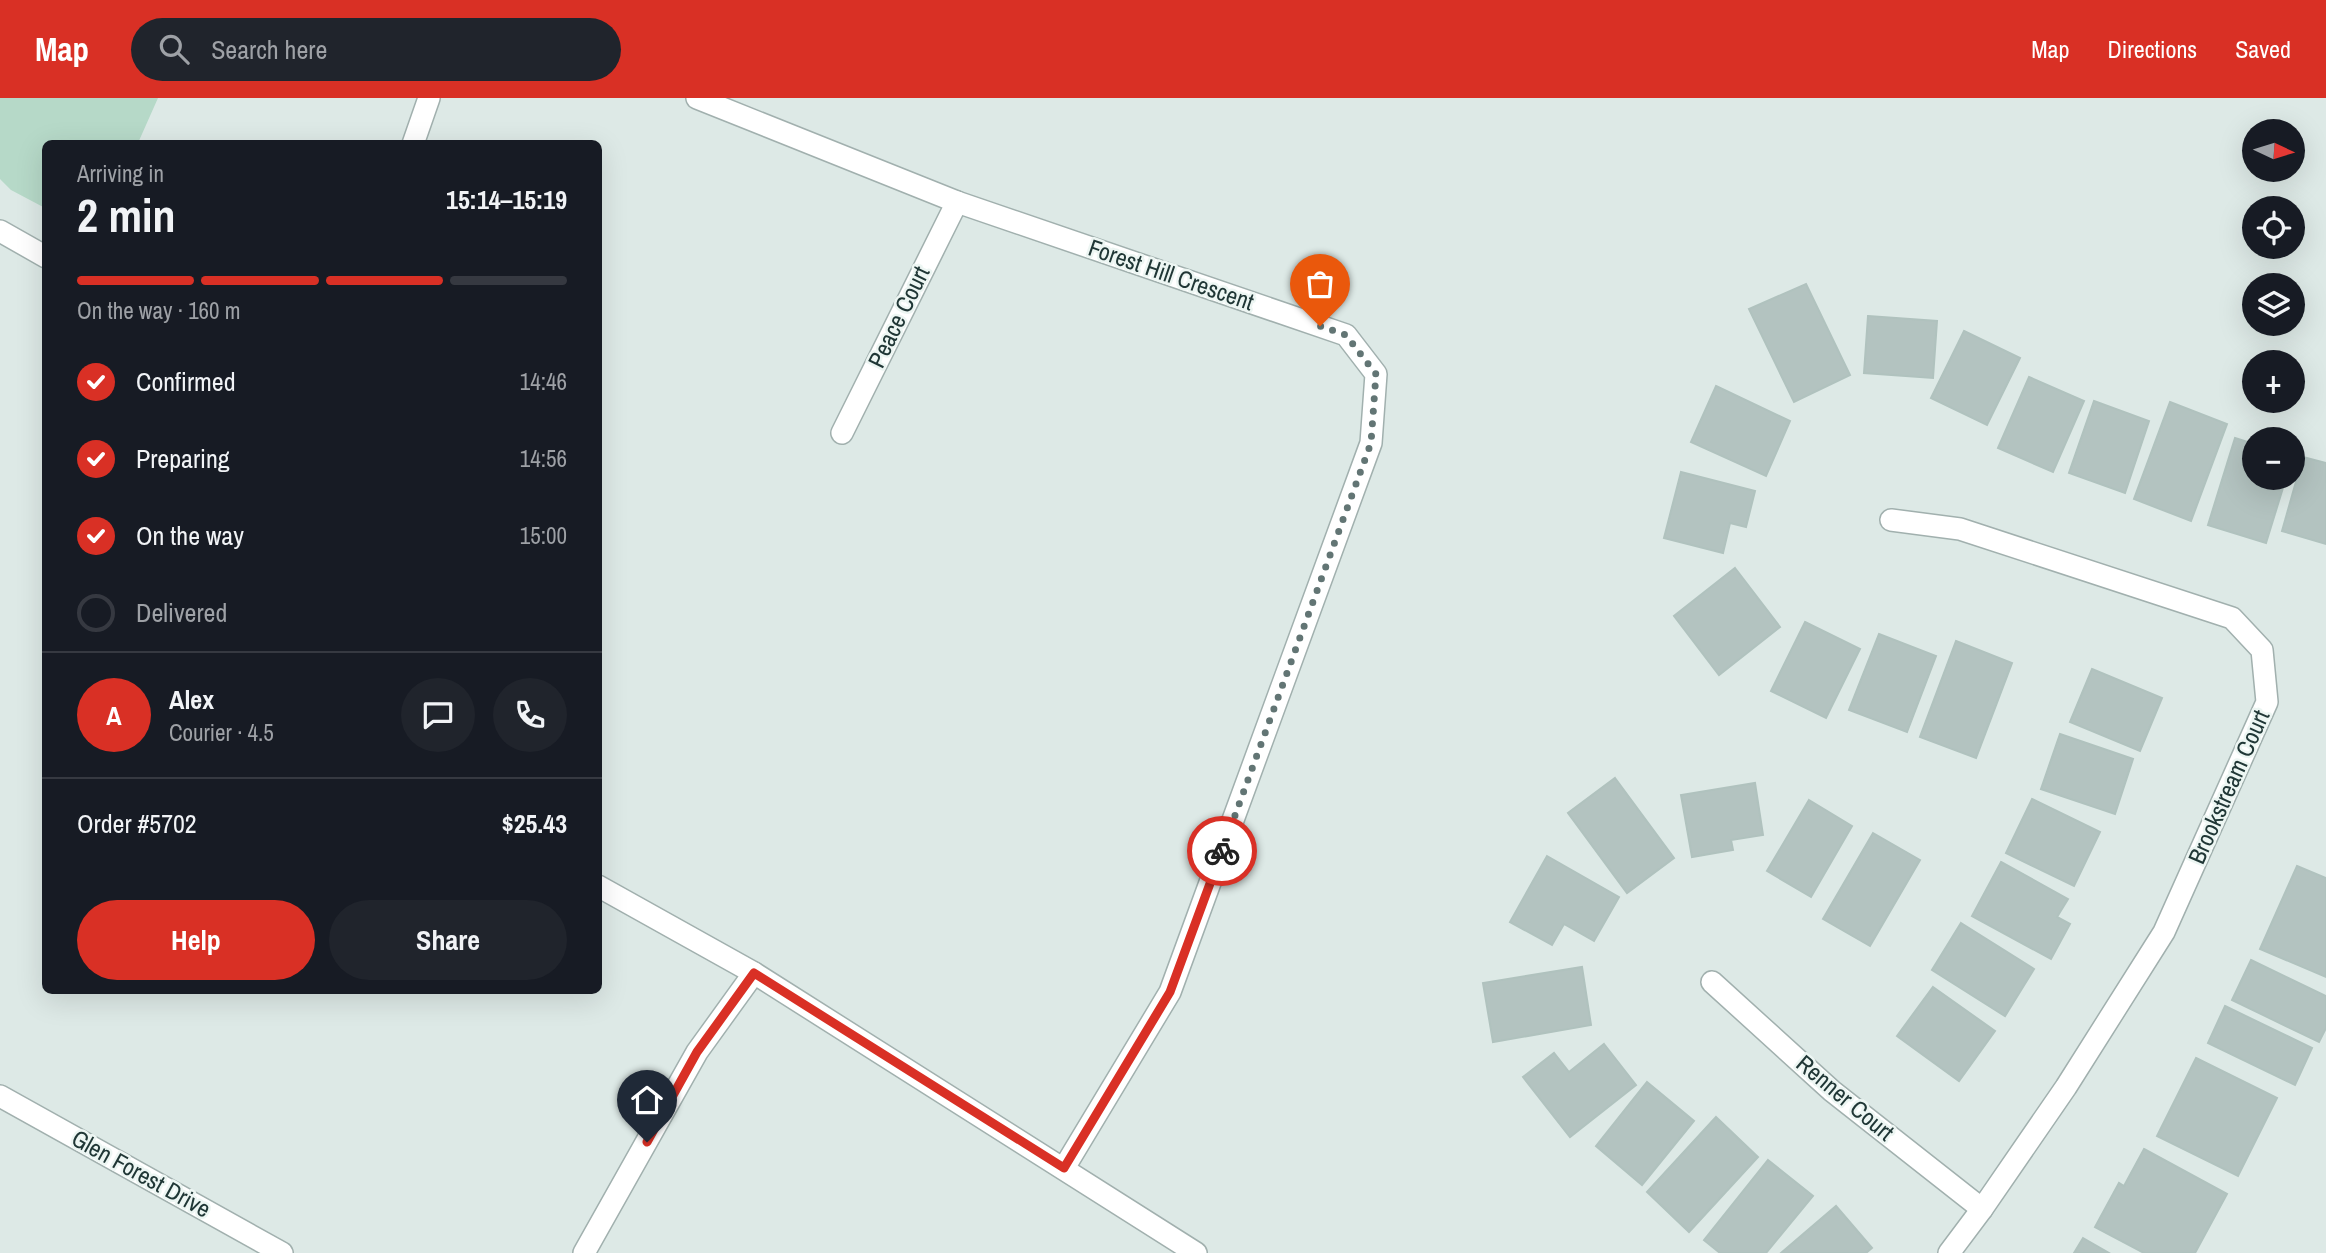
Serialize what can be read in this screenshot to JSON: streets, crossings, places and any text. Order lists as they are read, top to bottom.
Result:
{
  "streets": {
    "street": [
      "Forest Hill Crescent",
      "Peace Court",
      "Brookstream Court",
      "Renner Court",
      "Glen Forest Drive"
    ]
  },
  "crossings": [
    ["Forest Hill Crescent", "Peace Court"],
    ["Brookstream Court", "Renner Court"]
  ],
  "north": "right",
  "page": {
    "header": "Map",
    "search": "Search here",
    "nav": ["Map", "Directions", "Saved"],
    "map_buttons": ["+", "−"],
    "heading": ["2 min", "Arriving in", "15:14–15:19"],
    "panel": [
      "Alex",
      "Courier · 4.5",
      "Order #5702",
      "$25.43"
    ],
    "bar": "On the way · 160 m",
    "list": [
      ["Confirmed", "14:46"],
      ["Preparing", "14:56"],
      ["On the way", "15:00"],
      "Delivered"
    ],
    "round": "A",
    "buttons": ["Help", "Share"]
  }
}
